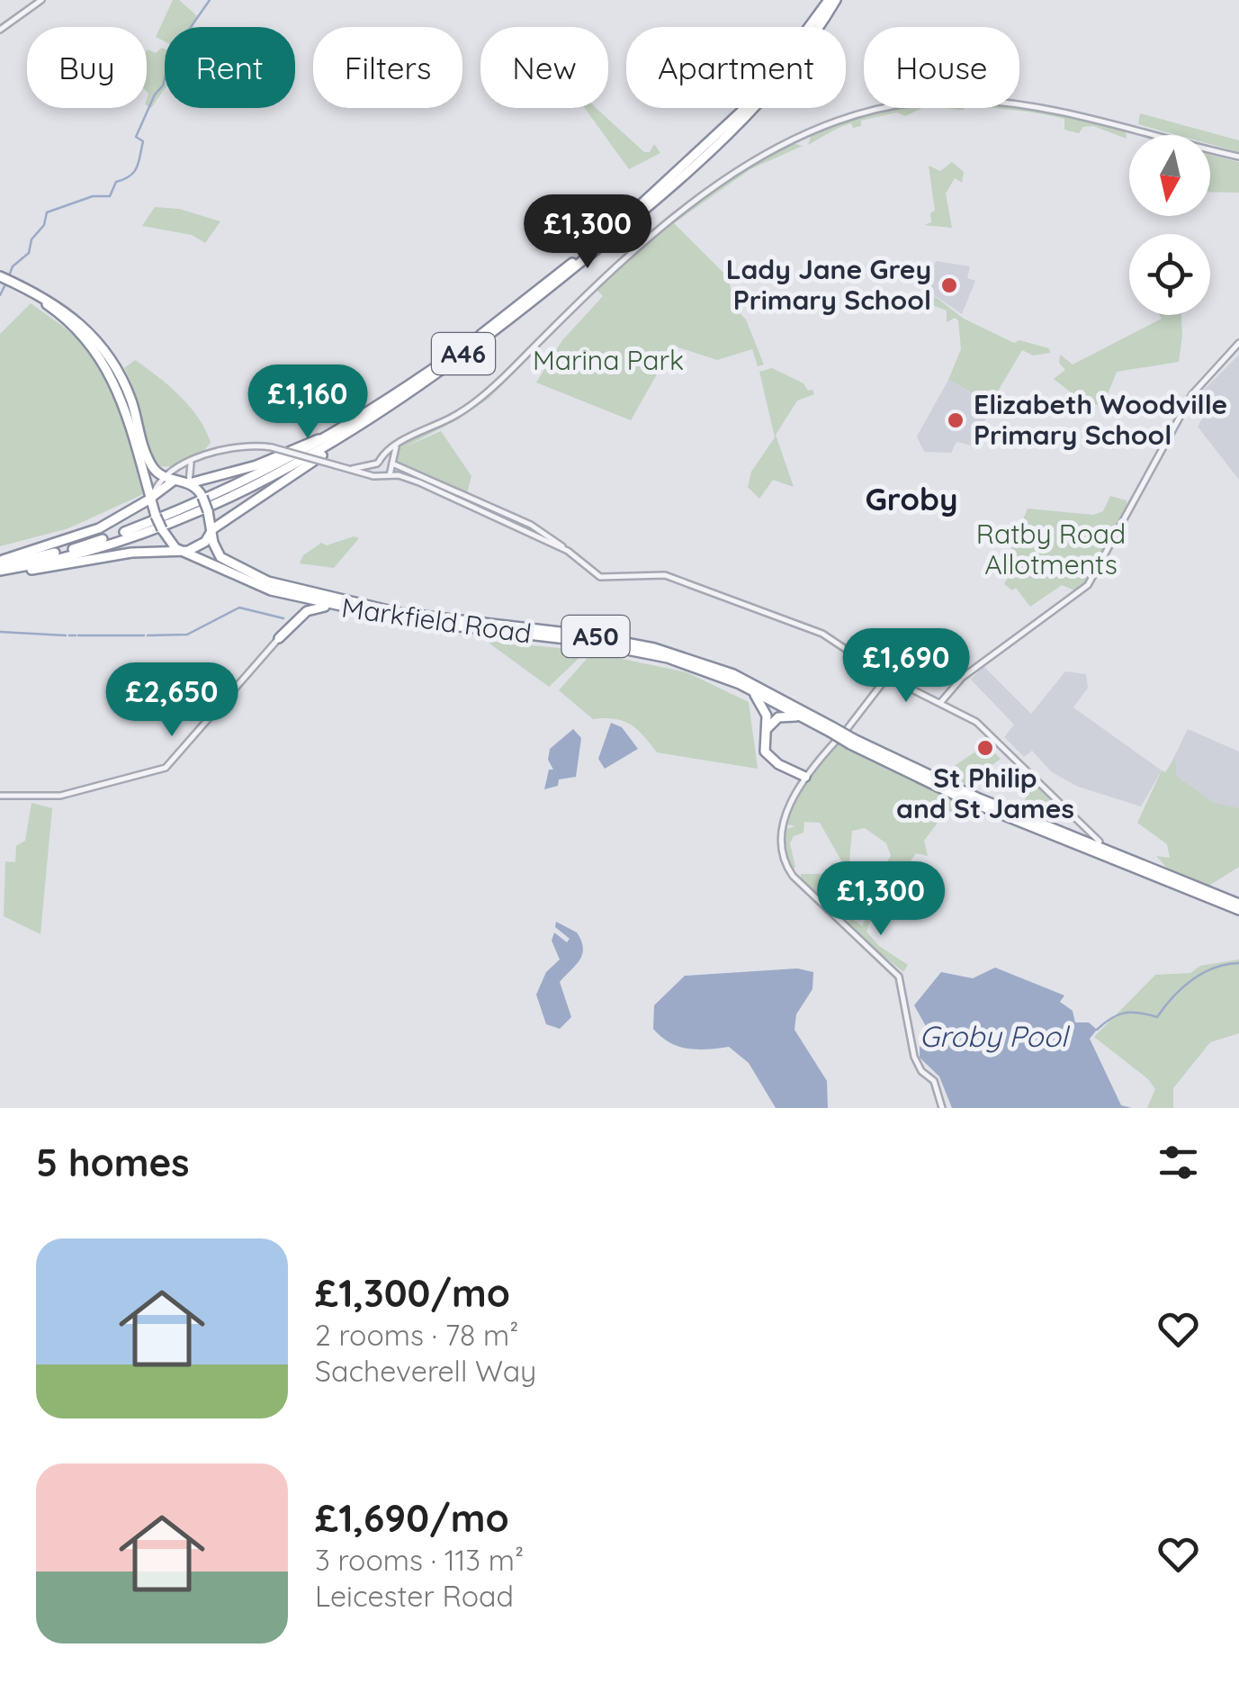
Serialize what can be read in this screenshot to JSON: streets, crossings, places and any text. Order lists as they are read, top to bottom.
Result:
{
  "streets": {
    "highway": ["A46", "Markfield Road", "A50"]
  },
  "districts": ["Groby"],
  "water": ["Groby Pool"],
  "parks": ["Marina Park", "Ratby Road Allotments"],
  "places": ["Lady Jane Grey Primary School", "Elizabeth Woodville Primary School", "St Philip and St James"],
  "north": "bottom",
  "page": {
    "chip": [
      "Buy",
      "Rent",
      "Filters",
      "New",
      "Apartment",
      "House"
    ],
    "price": [
      "£1,300",
      "£1,160",
      "£1,690",
      "£2,650",
      "£1,300"
    ],
    "heading": "5 homes",
    "list": [
      {
        "name": "£1,300/mo",
        "note": "2 rooms · 78 m² · Sacheverell Way"
      },
      {
        "name": "£1,690/mo",
        "note": "3 rooms · 113 m² · Leicester Road"
      }
    ]
  }
}
